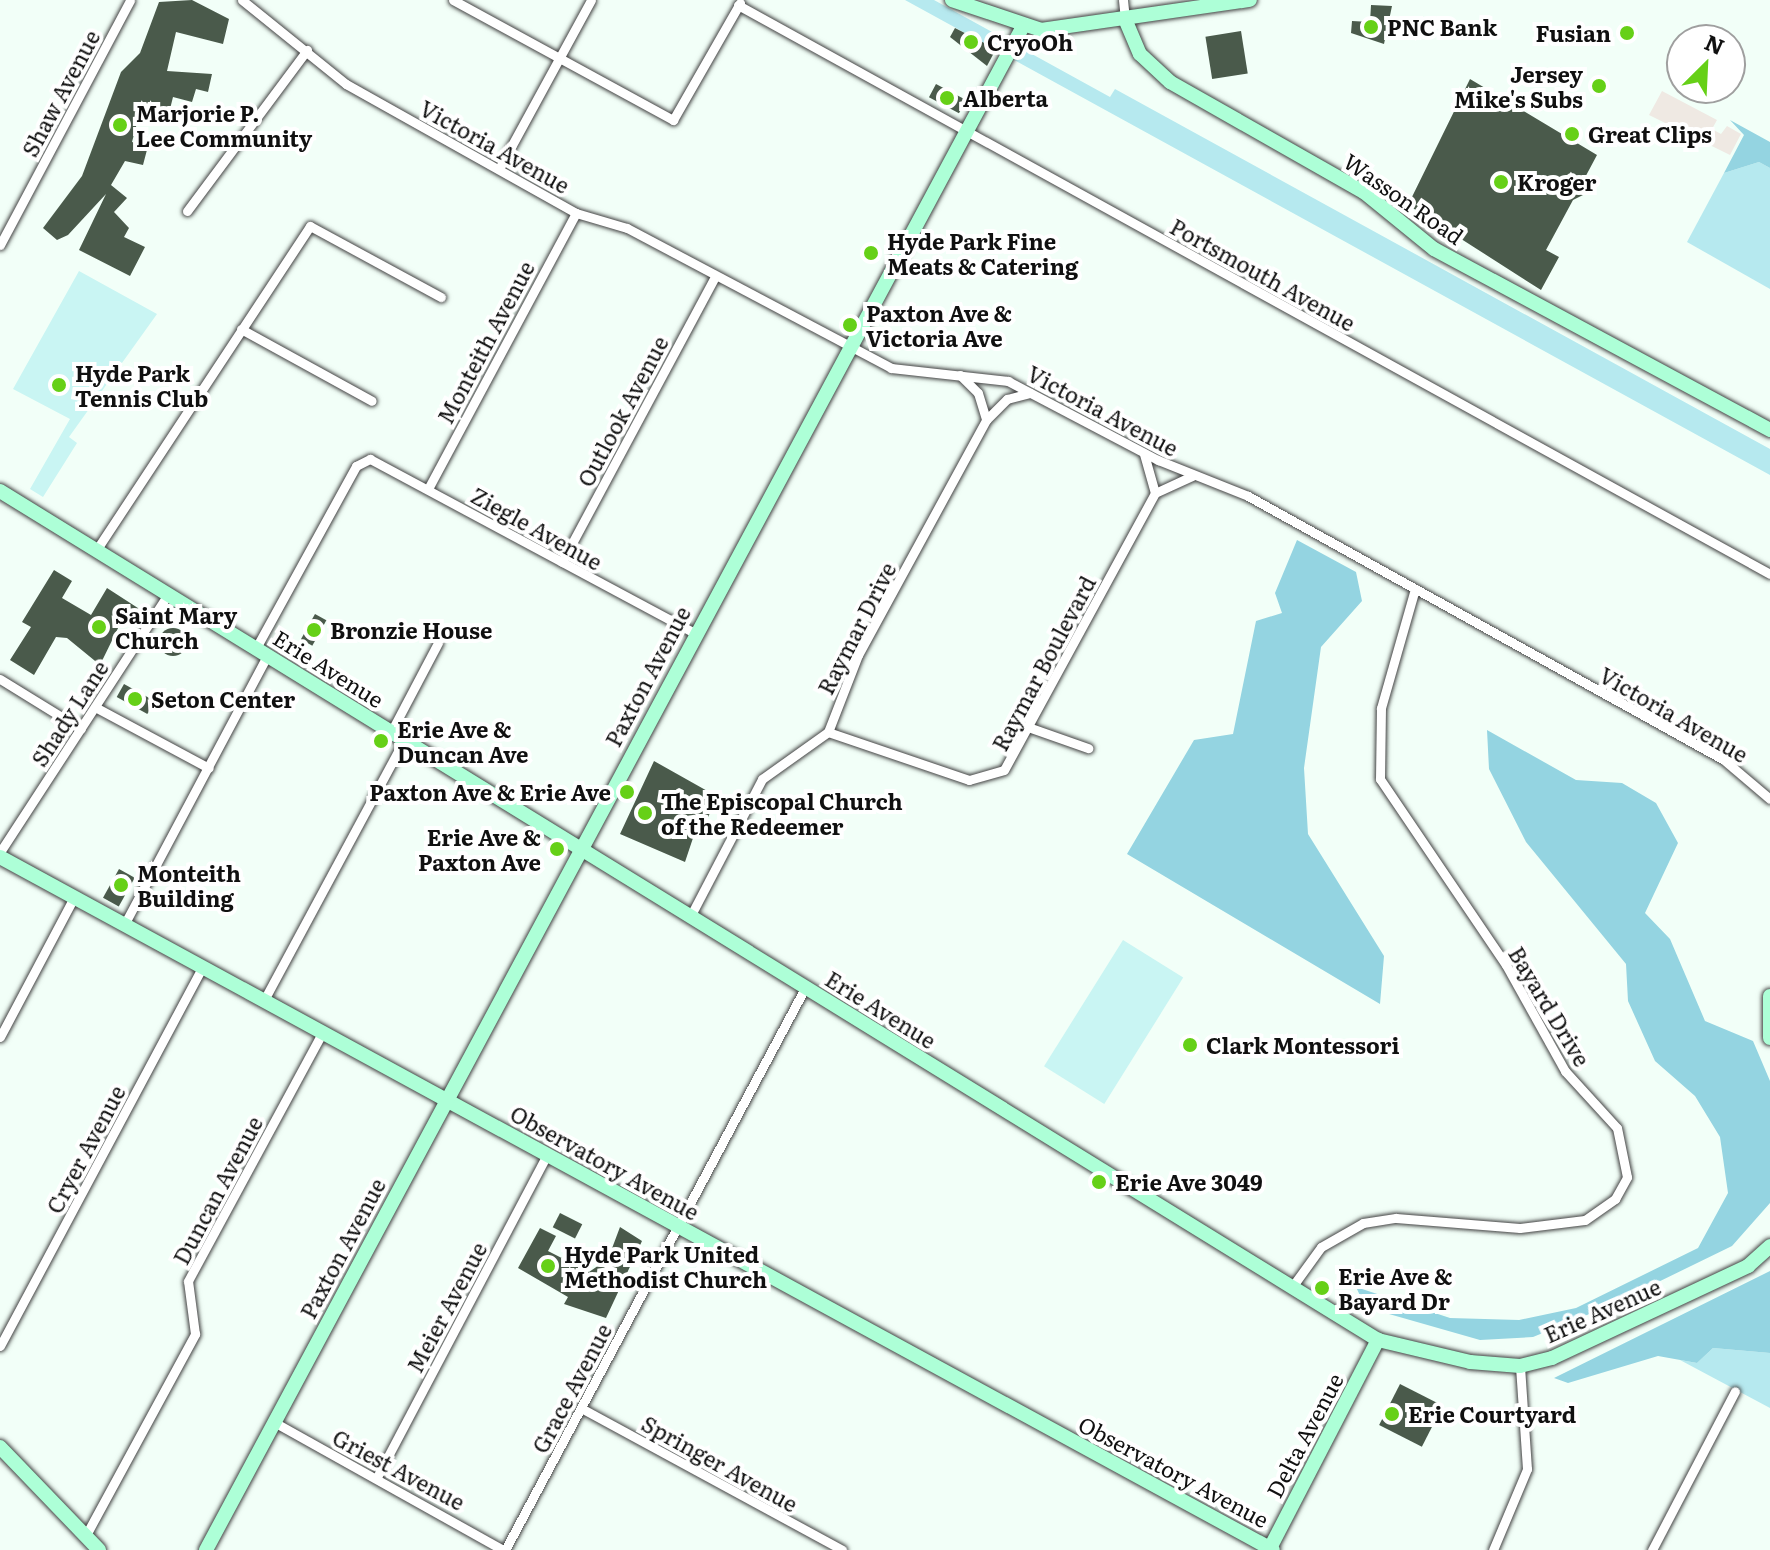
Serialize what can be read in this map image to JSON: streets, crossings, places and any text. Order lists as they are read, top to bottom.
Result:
{
  "streets": {
    "street": [
      "Shaw Avenue",
      "Victoria Avenue",
      "Wasson Road",
      "Portsmouth Avenue",
      "Monteith Avenue",
      "Outlook Avenue",
      "Ziegle Avenue",
      "Raymar Drive",
      "Raymar Boulevard",
      "Erie Avenue",
      "Paxton Avenue",
      "Shady Lane",
      "Bayard Drive",
      "Cryer Avenue",
      "Observatory Avenue",
      "Duncan Avenue",
      "Meier Avenue",
      "Grace Avenue",
      "Delta Avenue",
      "Springer Avenue",
      "Griest Avenue"
    ]
  },
  "crossings": [
    ["Victoria Avenue", "Monteith Avenue"],
    ["Victoria Avenue", "Outlook Avenue"],
    ["Victoria Avenue", "Raymar Drive"],
    ["Victoria Avenue", "Paxton Avenue"],
    ["Victoria Avenue", "Bayard Drive"],
    ["Portsmouth Avenue", "Paxton Avenue"],
    ["Monteith Avenue", "Ziegle Avenue"],
    ["Outlook Avenue", "Ziegle Avenue"],
    ["Ziegle Avenue", "Erie Avenue"],
    ["Ziegle Avenue", "Paxton Avenue"],
    ["Raymar Drive", "Raymar Boulevard"],
    ["Erie Avenue", "Paxton Avenue"],
    ["Erie Avenue", "Shady Lane"],
    ["Erie Avenue", "Bayard Drive"],
    ["Erie Avenue", "Grace Avenue"],
    ["Erie Avenue", "Delta Avenue"],
    ["Paxton Avenue", "Observatory Avenue"],
    ["Paxton Avenue", "Griest Avenue"],
    ["Shady Lane", "Observatory Avenue"],
    ["Cryer Avenue", "Observatory Avenue"],
    ["Observatory Avenue", "Duncan Avenue"],
    ["Observatory Avenue", "Meier Avenue"],
    ["Observatory Avenue", "Grace Avenue"],
    ["Observatory Avenue", "Delta Avenue"],
    ["Meier Avenue", "Griest Avenue"],
    ["Grace Avenue", "Springer Avenue"],
    ["Grace Avenue", "Griest Avenue"]
  ],
  "places": [
    "PNC Bank",
    "Fusian",
    "CryoOh",
    "Jersey Mike's Subs",
    "Alberta",
    "Marjorie P. Lee Community",
    "Great Clips",
    "Kroger",
    "Hyde Park Fine Meats & Catering",
    "Paxton Ave & Victoria Ave",
    "Hyde Park Tennis Club",
    "Saint Mary Church",
    "Bronzie House",
    "Seton Center",
    "Erie Ave & Duncan Ave",
    "Paxton Ave & Erie Ave",
    "The Episcopal Church of the Redeemer",
    "Erie Ave & Paxton Ave",
    "Monteith Building",
    "Clark Montessori",
    "Erie Ave 3049",
    "Hyde Park United Methodist Church",
    "Erie Ave & Bayard Dr",
    "Erie Courtyard"
  ],
  "north": "top right"
}
